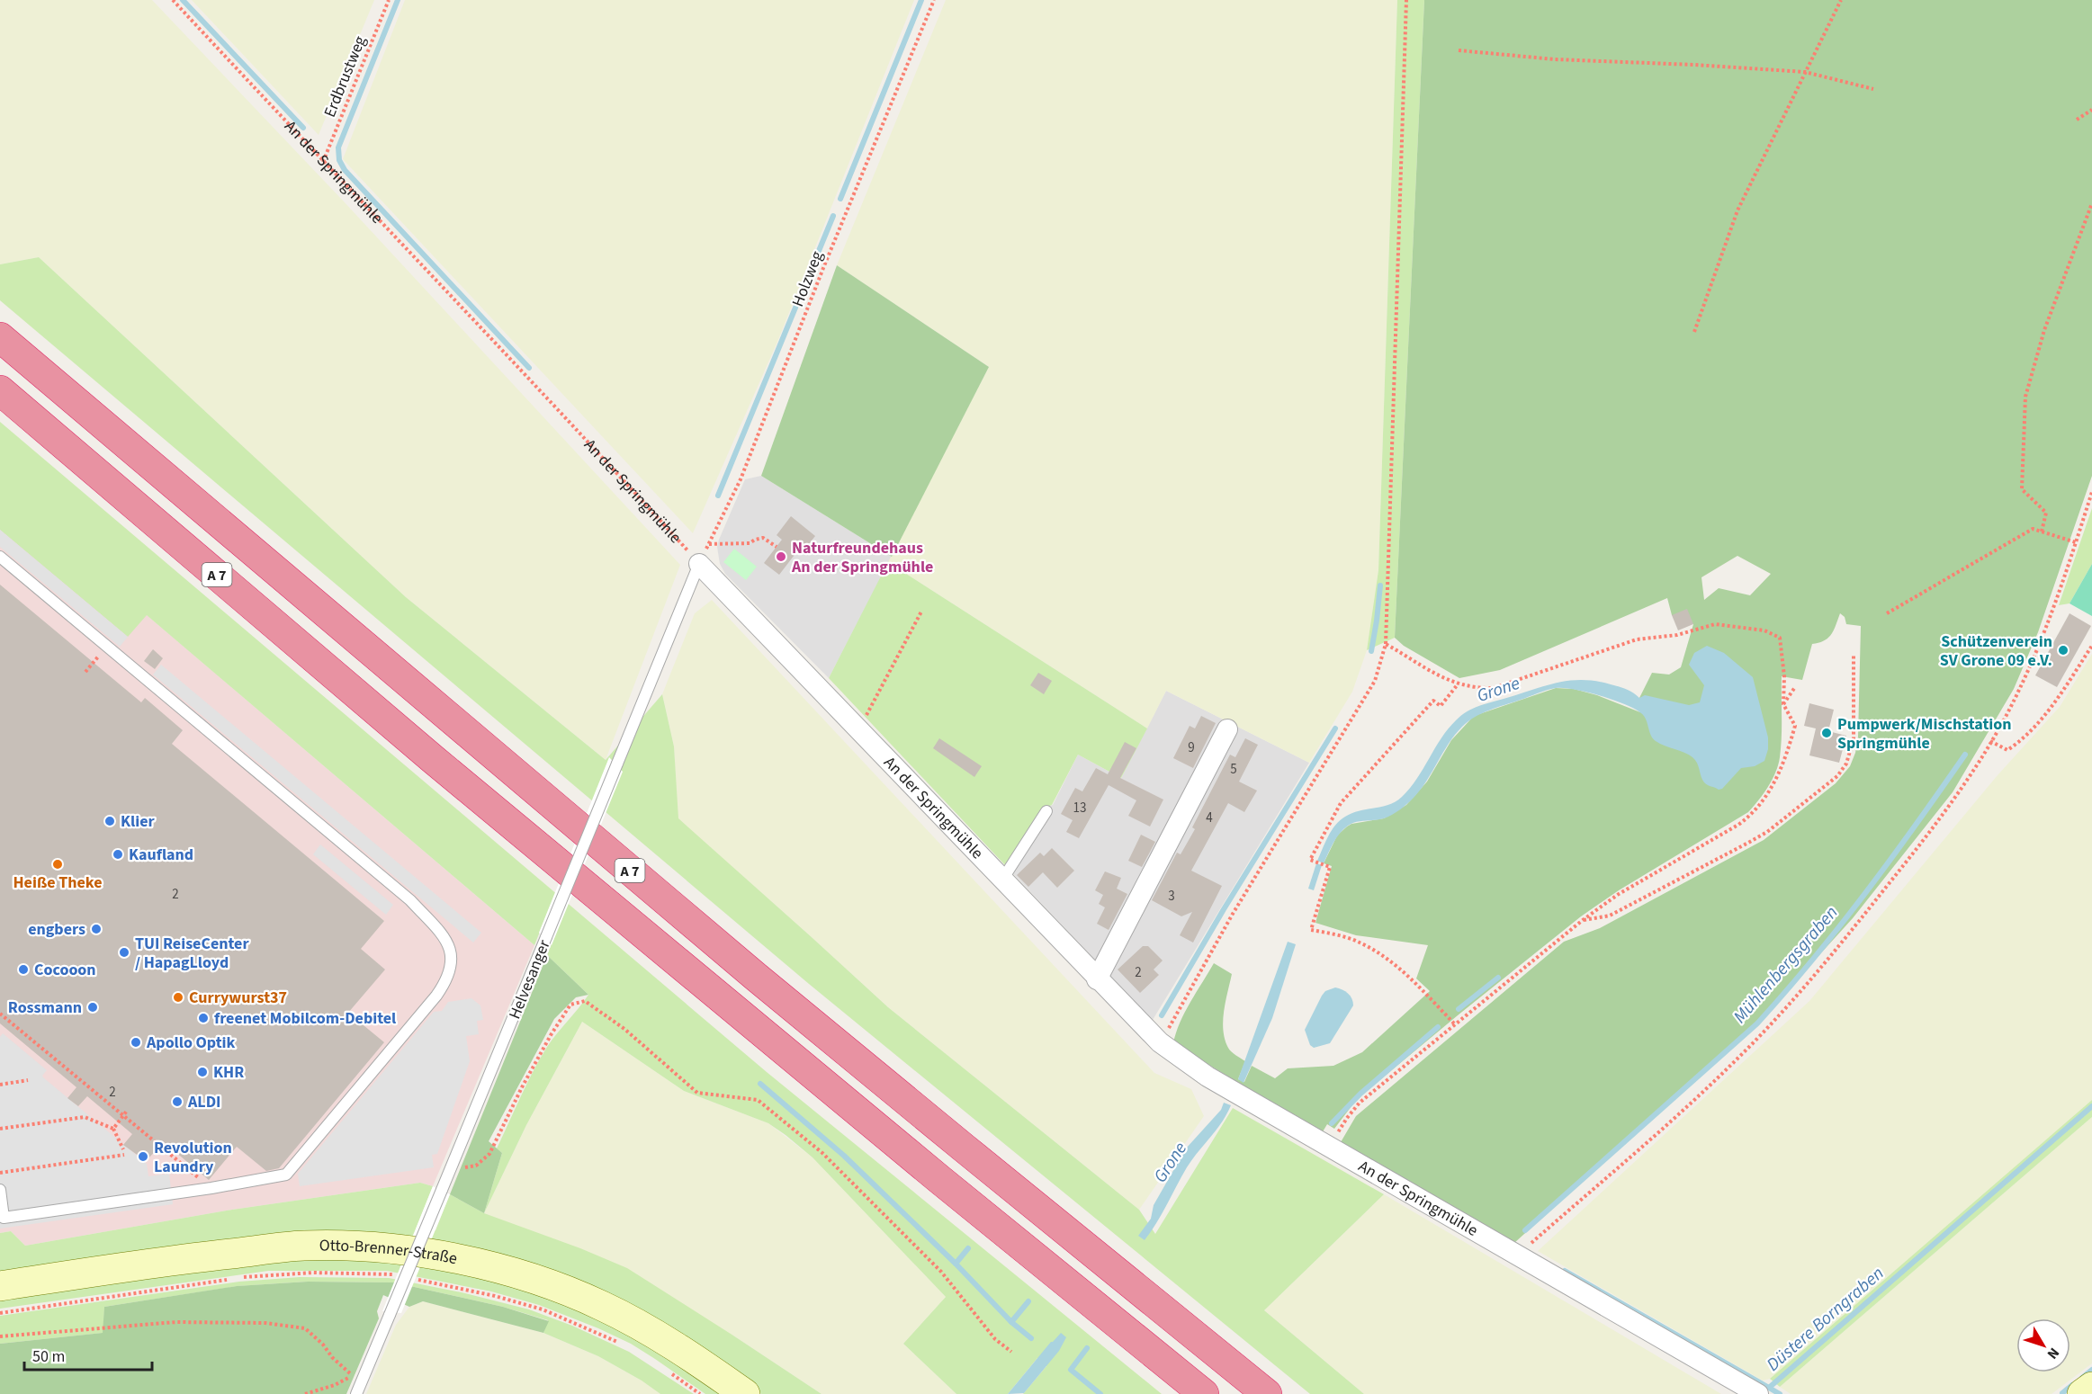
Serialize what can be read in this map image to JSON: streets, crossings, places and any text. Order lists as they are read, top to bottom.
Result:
{
  "streets": {
    "highway": ["A 7"],
    "main road": ["Otto-Brenner-Straße"],
    "street": ["An der Springmühle"],
    "lane": ["Helvesanger"],
    "path": ["Erdbrustweg", "Holzweg"]
  },
  "crossings": [
    ["Erdbrustweg", "An der Springmühle"],
    ["An der Springmühle", "Holzweg"],
    ["An der Springmühle", "Helvesanger"],
    ["Holzweg", "Helvesanger"]
  ],
  "water": ["Grone", "Mühlenbergsgraben", "Düstere Borngraben"],
  "places": [
    "Naturfreundehaus An der Springmühle",
    "Schützenverein SV Grone 09 e.V.",
    "Pumpwerk/Mischstation Springmühle",
    "Klier",
    "Kaufland",
    "Heiße Theke",
    "engbers",
    "TUI ReiseCenter / HapagLloyd",
    "Cocooon",
    "Currywurst37",
    "Rossmann",
    "freenet Mobilcom-Debitel",
    "Apollo Optik",
    "KHR",
    "ALDI",
    "Revolution Laundry"
  ],
  "house_numbers": [
    "9",
    "5",
    "13",
    "4",
    "2",
    "3",
    "2",
    "2"
  ],
  "scale_bar": "50 m",
  "north": "bottom right"
}
